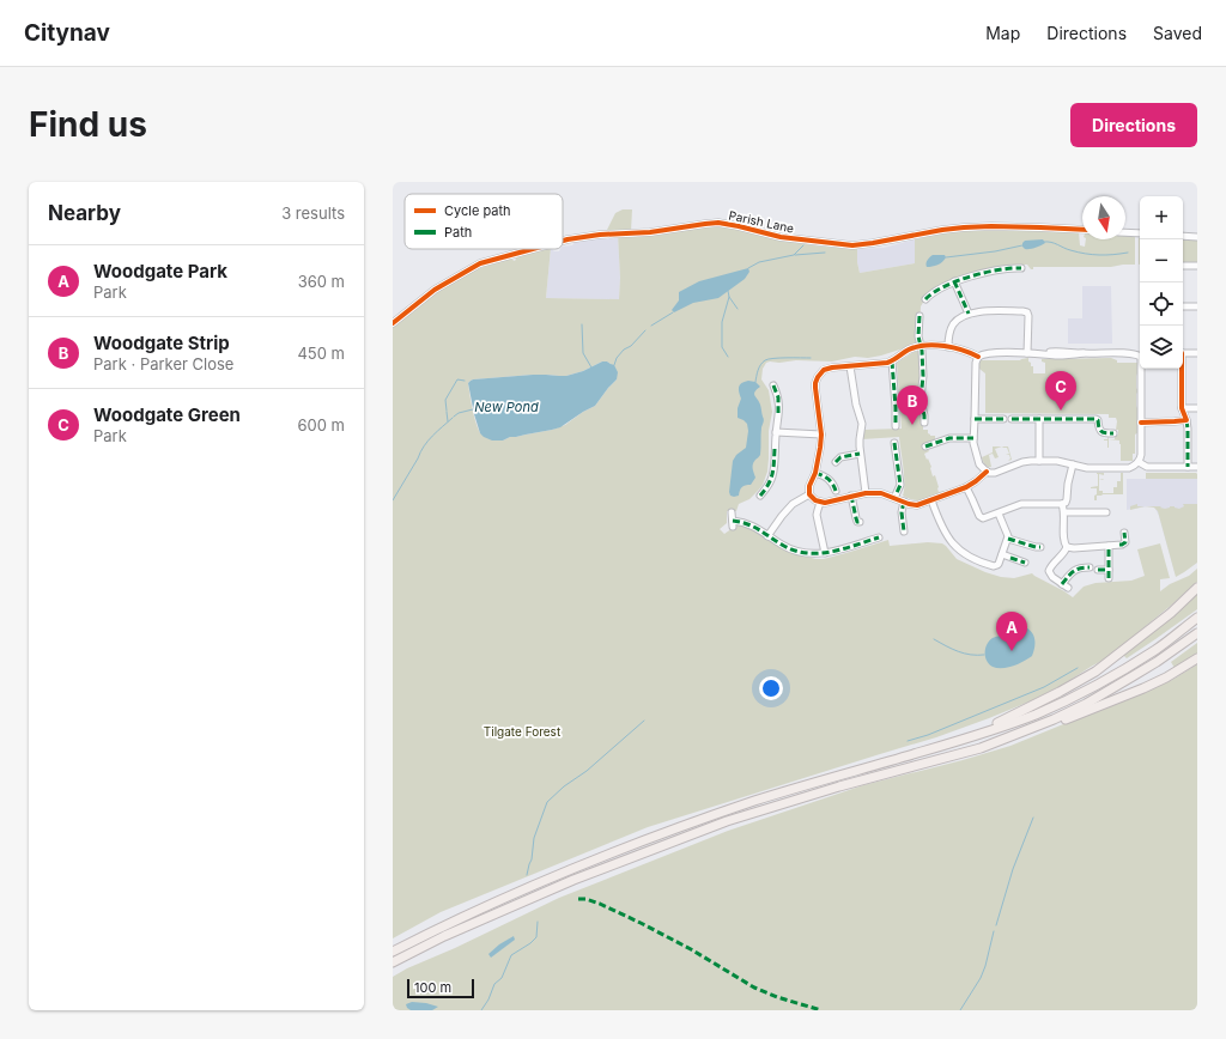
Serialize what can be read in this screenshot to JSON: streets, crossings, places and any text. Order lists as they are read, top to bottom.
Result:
{
  "streets": {
    "street": ["Parish Lane"]
  },
  "water": ["New Pond"],
  "parks": ["Tilgate Forest"],
  "legend": ["Cycle path", "Path"],
  "scale_bar": "100 m",
  "north": "bottom",
  "page": {
    "header": "Citynav",
    "nav": ["Map", "Directions", "Saved"],
    "buttons": "Directions",
    "title": "Find us",
    "heading": ["Nearby", "3 results"],
    "map_buttons": ["+", "−"],
    "list": [
      {
        "mark": "A",
        "name": "Woodgate Park",
        "note": "Park",
        "value": "360 m"
      },
      {
        "mark": "B",
        "name": "Woodgate Strip",
        "note": "Park · Parker Close",
        "value": "450 m"
      },
      {
        "mark": "C",
        "name": "Woodgate Green",
        "note": "Park",
        "value": "600 m"
      }
    ],
    "pins": ["C", "B", "A"],
    "scale": "100 m"
  }
}
